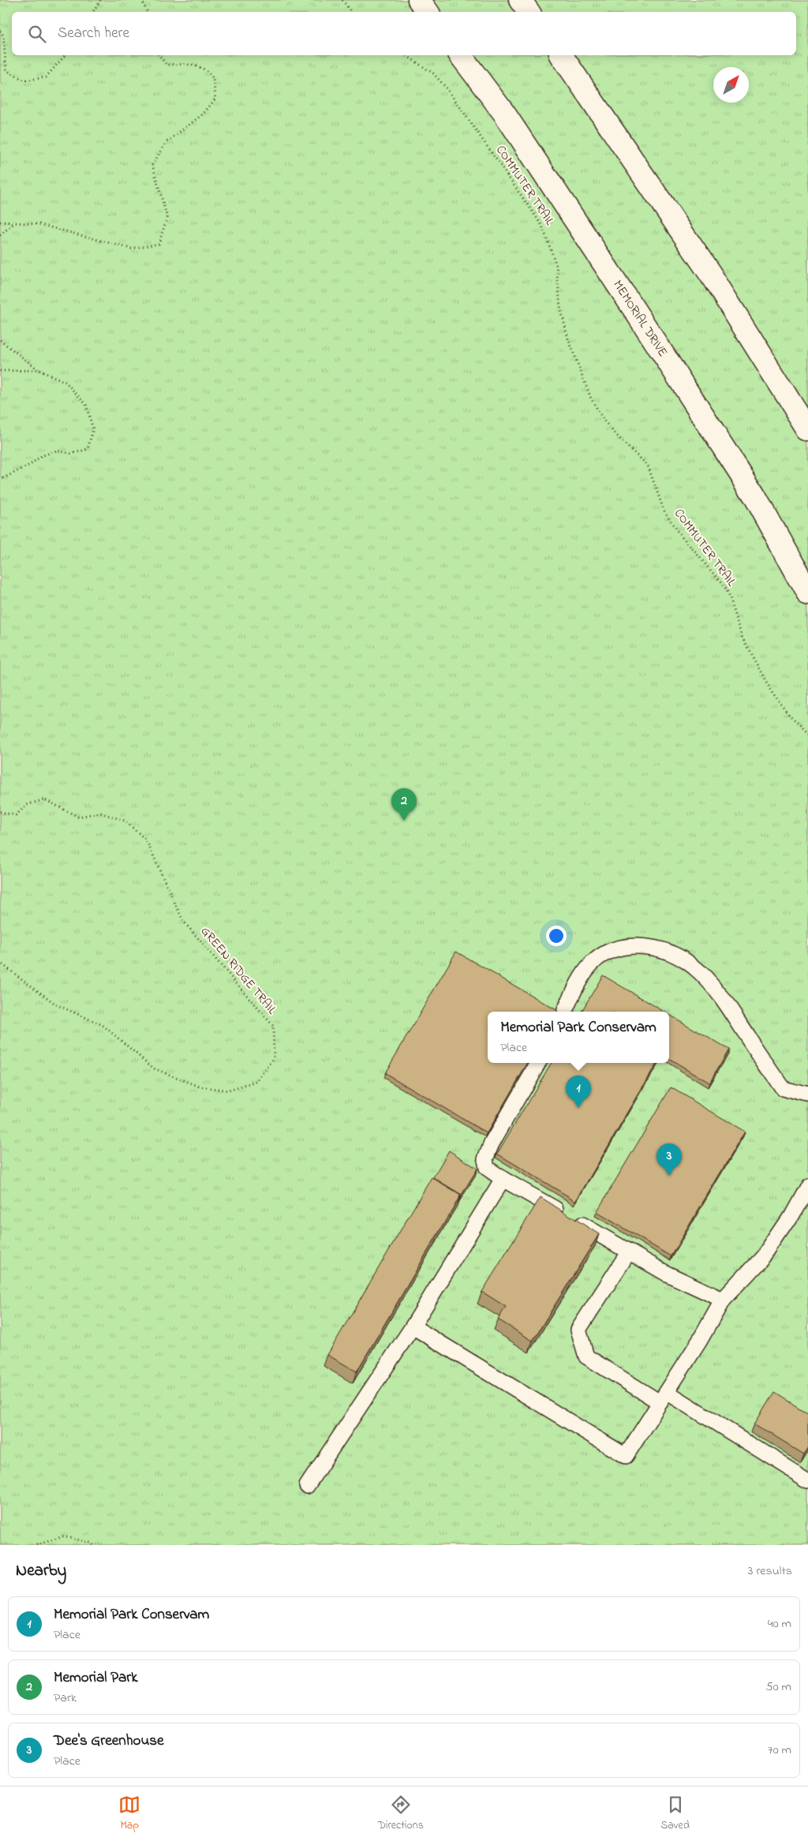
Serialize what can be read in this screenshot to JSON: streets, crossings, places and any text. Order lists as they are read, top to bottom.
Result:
{
  "streets": {
    "main road": ["MEMORIAL DRIVE"],
    "path": ["COMMUTER TRAIL", "GREEN RIDGE TRAIL"]
  },
  "north": "top right",
  "page": {
    "search": "Search here",
    "pins": ["2", "1", "3"],
    "popup": ["Memorial Park Conservam", "Place"],
    "heading": ["Nearby", "3 results"],
    "list": [
      {
        "mark": "1",
        "name": "Memorial Park Conservam",
        "note": "Place",
        "value": "40 m"
      },
      {
        "mark": "2",
        "name": "Memorial Park",
        "note": "Park",
        "value": "50 m"
      },
      {
        "mark": "3",
        "name": "Dee's Greenhouse",
        "note": "Place",
        "value": "70 m"
      }
    ],
    "nav": ["Map", "Directions", "Saved"]
  }
}
